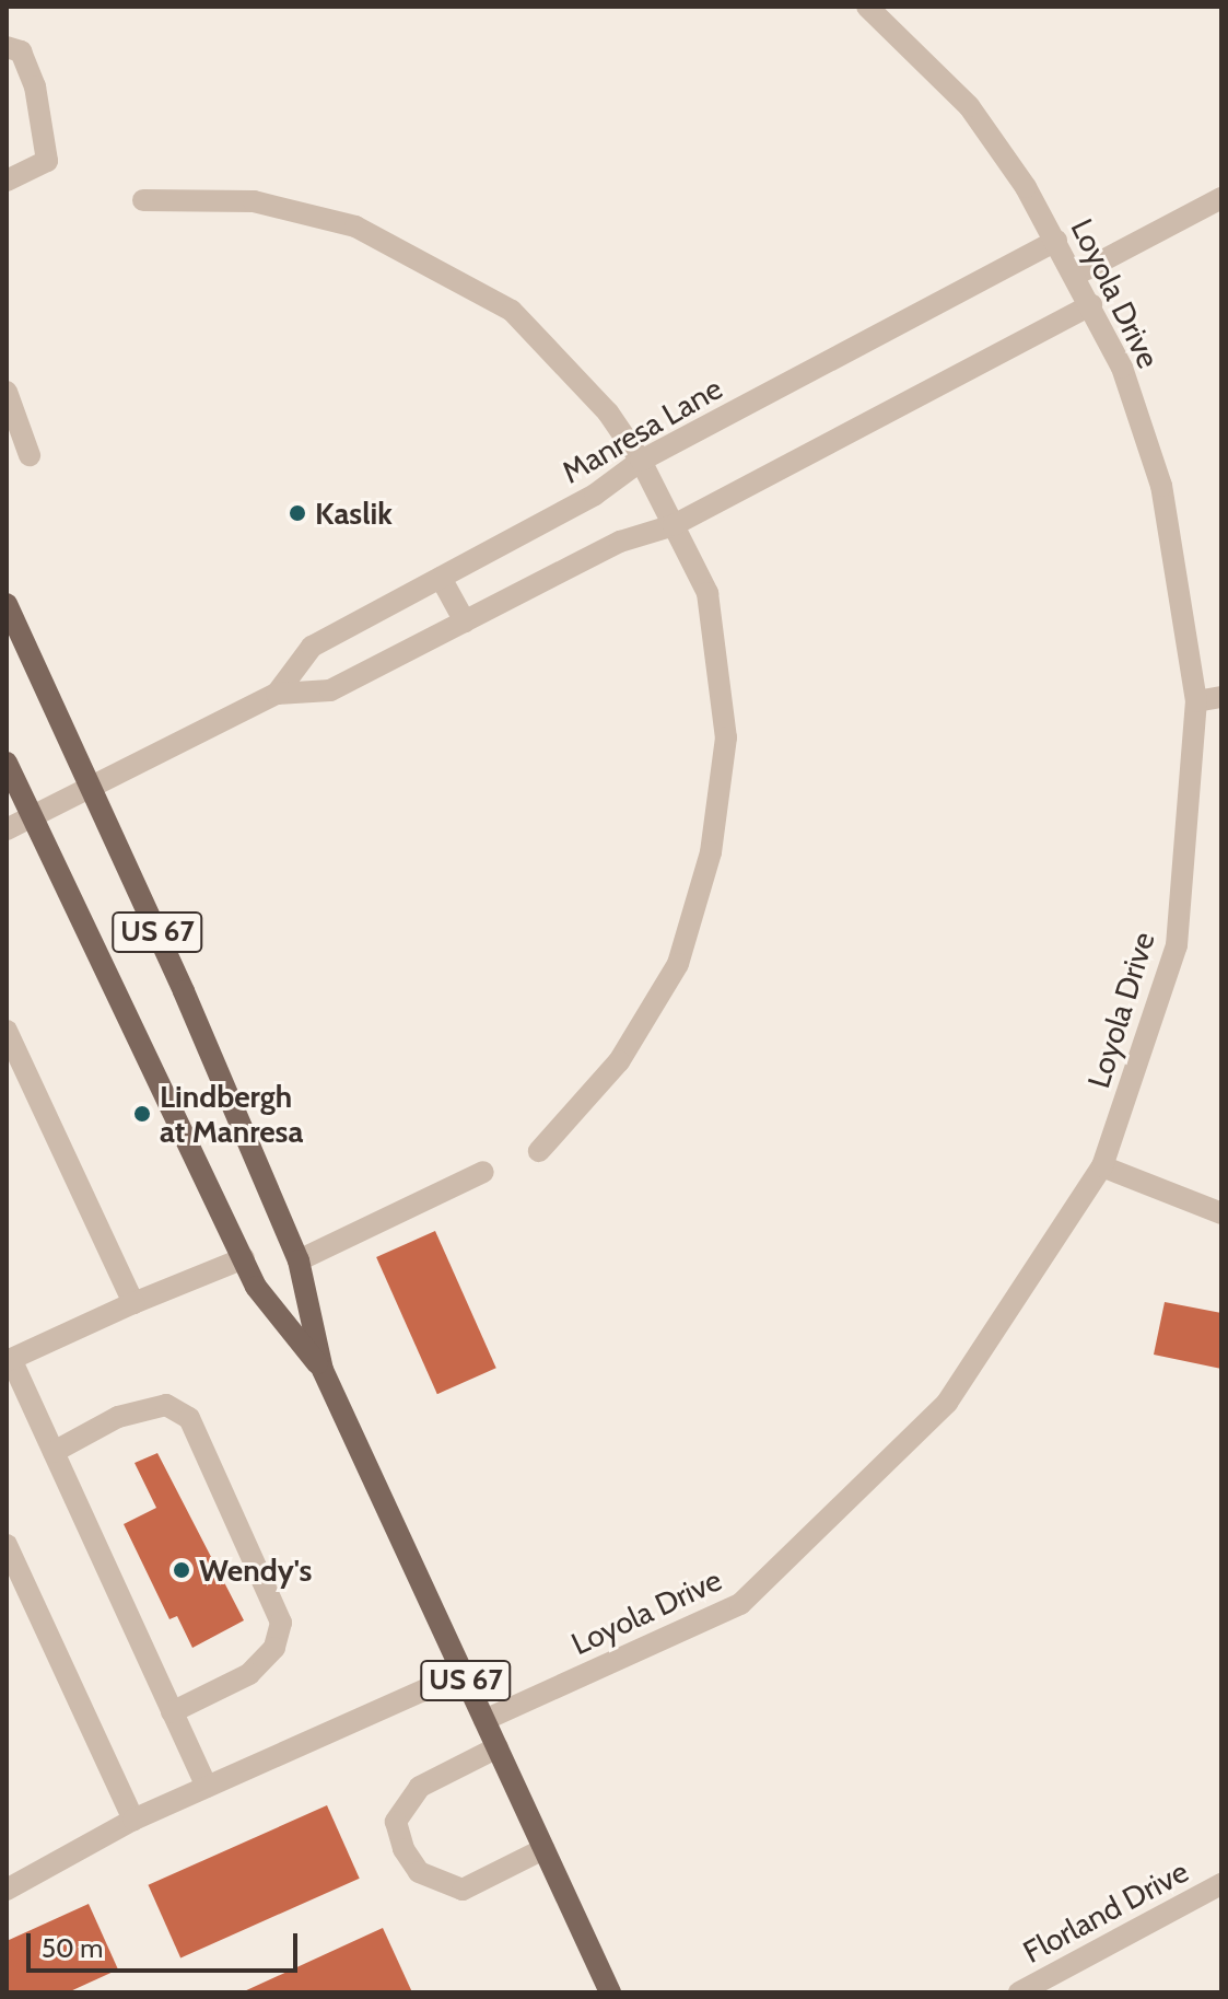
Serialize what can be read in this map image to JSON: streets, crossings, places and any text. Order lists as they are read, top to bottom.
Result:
{
  "streets": {
    "main road": ["US 67"],
    "street": ["Loyola Drive", "Manresa Lane", "Florland Drive"]
  },
  "crossings": [
    ["Loyola Drive", "Manresa Lane"],
    ["Loyola Drive", "US 67"],
    ["Manresa Lane", "US 67"]
  ],
  "places": ["Kaslik", "Lindbergh at Manresa", "Wendy's"],
  "scale_bar": "50 m"
}
